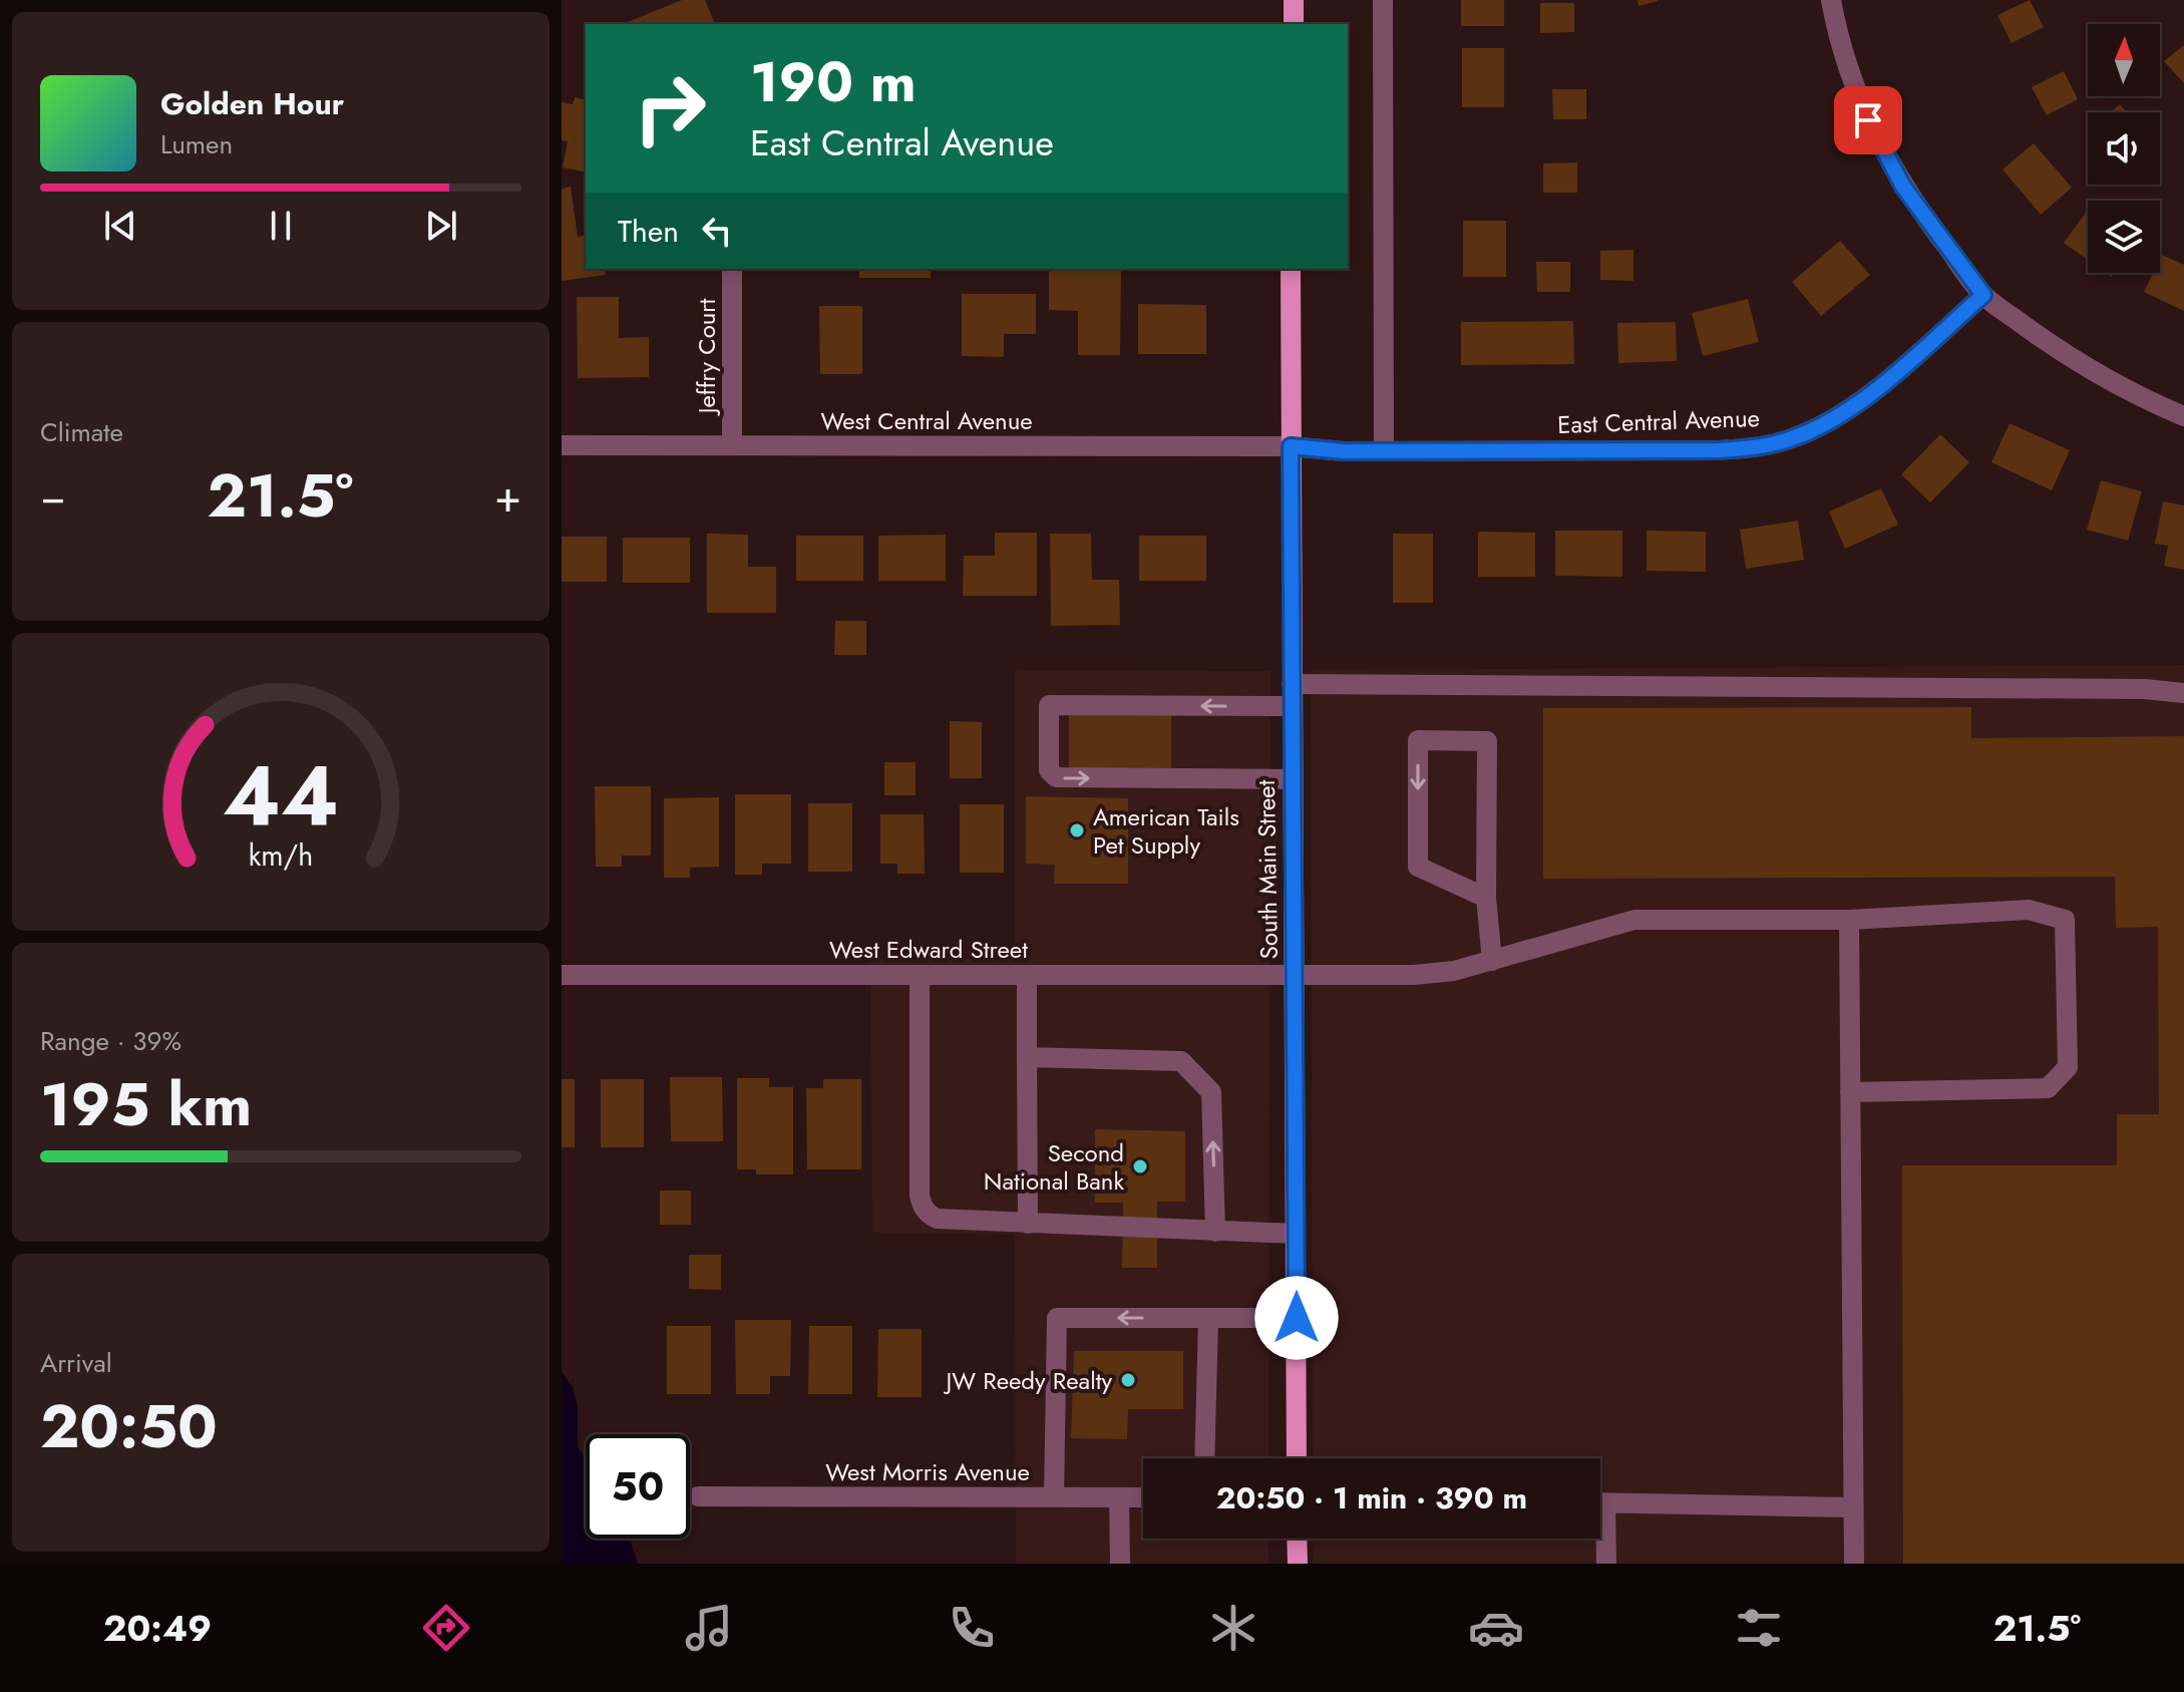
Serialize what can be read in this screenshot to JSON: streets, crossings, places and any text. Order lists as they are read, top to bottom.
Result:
{
  "streets": {
    "main road": ["South Main Street"],
    "street": [
      "Jeffry Court",
      "West Central Avenue",
      "East Central Avenue",
      "West Edward Street",
      "West Morris Avenue"
    ]
  },
  "crossings": [
    ["Jeffry Court", "West Central Avenue"],
    ["West Central Avenue", "East Central Avenue"],
    ["West Central Avenue", "South Main Street"],
    ["East Central Avenue", "South Main Street"],
    ["South Main Street", "West Edward Street"]
  ],
  "places": ["American Tails Pet Supply", "Second National Bank", "JW Reedy Realty"],
  "north": "top",
  "page": {
    "turn": ["190 m", "East Central Avenue"],
    "song": ["Golden Hour", "Lumen"],
    "then": "Then",
    "tile": [
      "Climate",
      ["Range · 39%", "195 km"],
      ["Arrival", "20:50"]
    ],
    "heat": ["−", "21.5°", "+"],
    "limit": "50",
    "trip": "20:50 · 1 min · 390 m",
    "tabs": ["20:49", "21.5°"],
    "gauge": ["44", "km/h"]
  }
}
